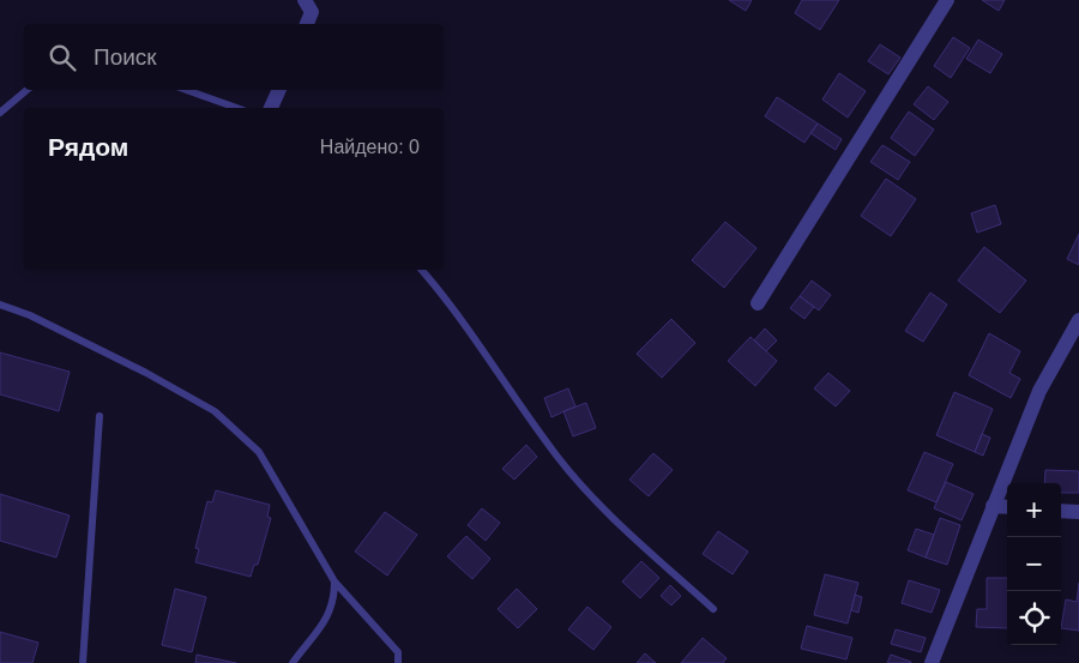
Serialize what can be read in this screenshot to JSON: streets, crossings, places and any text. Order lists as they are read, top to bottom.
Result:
{
  "page": {
    "search": "Поиск",
    "heading": ["Рядом", "Найдено: 0"],
    "map_buttons": ["+", "−"]
  }
}
